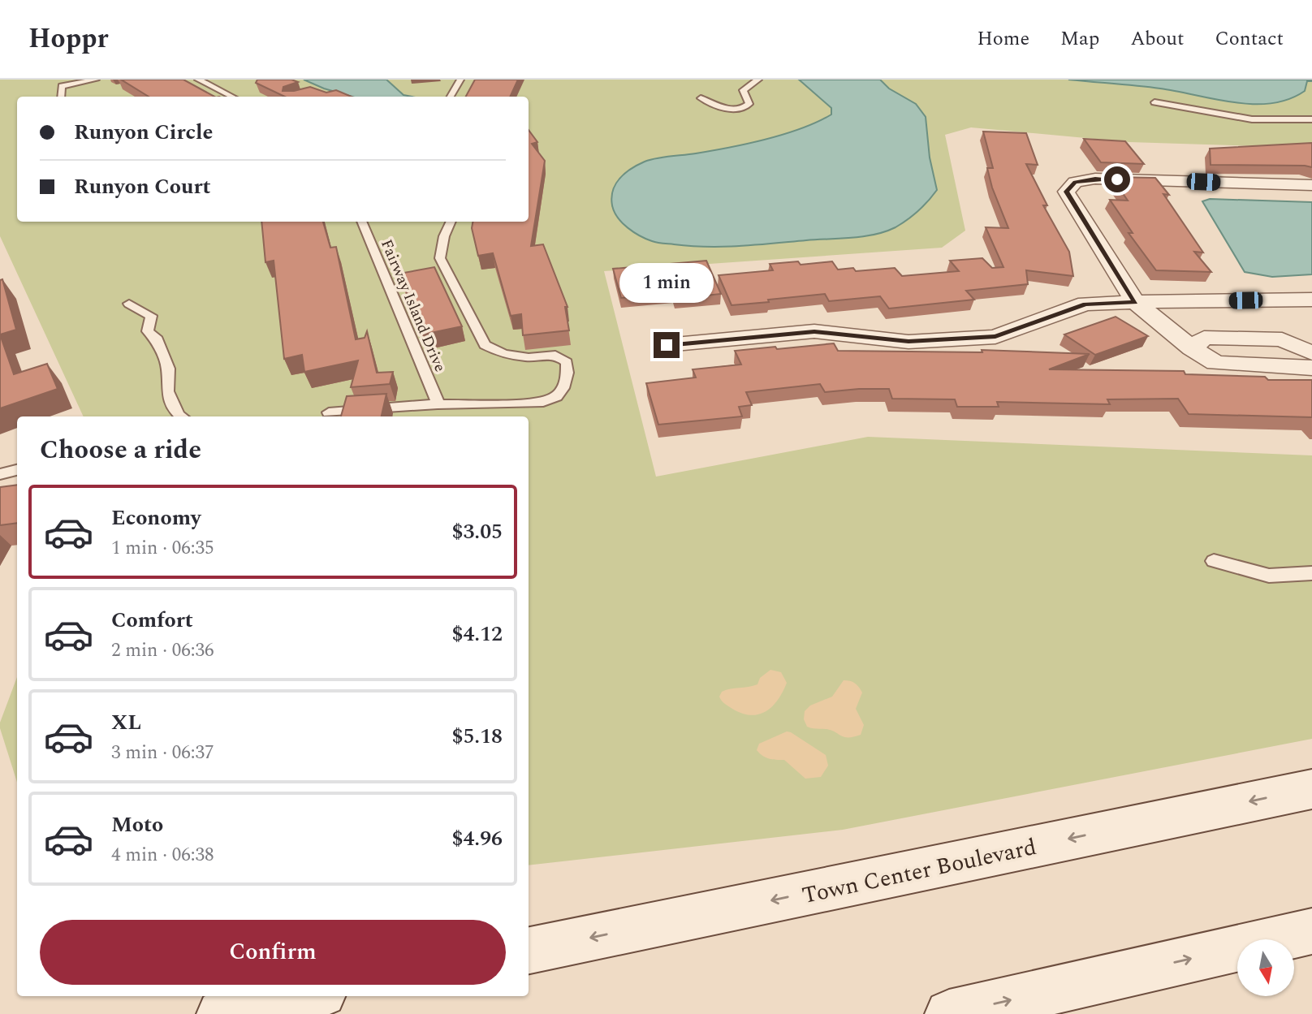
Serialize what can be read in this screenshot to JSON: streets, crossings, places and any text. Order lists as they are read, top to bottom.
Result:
{
  "streets": {
    "main road": ["Town Center Boulevard"],
    "lane": ["Fairway Island Drive"]
  },
  "north": "bottom",
  "page": {
    "header": "Hoppr",
    "nav": [
      "Home",
      "Map",
      "About",
      "Contact"
    ],
    "banner": ["Runyon Circle", "Runyon Court"],
    "bubble": "1 min",
    "heading": "Choose a ride",
    "list": [
      {
        "name": "Economy",
        "note": "1 min · 06:35",
        "value": "$3.05"
      },
      {
        "name": "Comfort",
        "note": "2 min · 06:36",
        "value": "$4.12"
      },
      {
        "name": "XL",
        "note": "3 min · 06:37",
        "value": "$5.18"
      },
      {
        "name": "Moto",
        "note": "4 min · 06:38",
        "value": "$4.96"
      }
    ],
    "buttons": "Confirm"
  }
}
